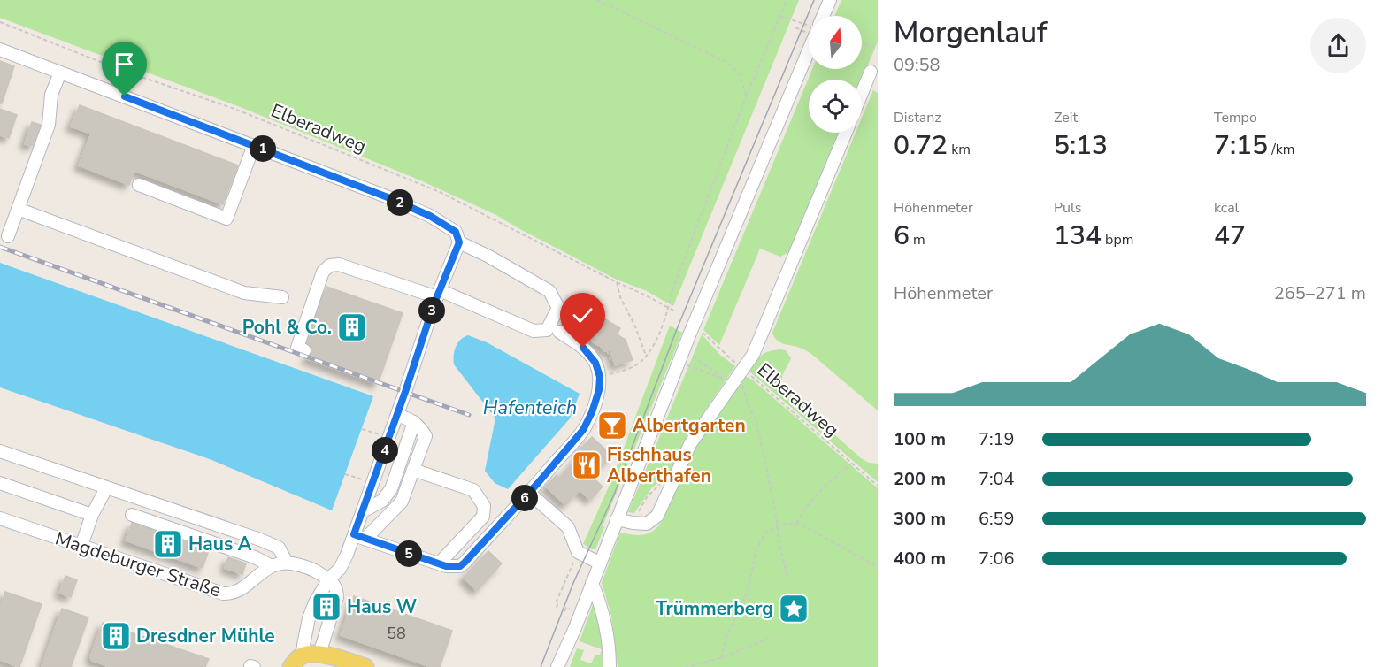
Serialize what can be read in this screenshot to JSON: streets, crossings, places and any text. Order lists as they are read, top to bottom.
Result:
{
  "streets": {
    "street": ["Magdeburger Straße"],
    "path": ["Elberadweg"]
  },
  "water": ["Hafenteich"],
  "places": {
    "building": [
      "Pohl & Co.",
      "Haus A",
      "Haus W",
      "Dresdner Mühle"
    ],
    "bar": ["Albertgarten"],
    "restaurant": ["Fischhaus Alberthafen"],
    "place": ["Trümmerberg"]
  },
  "house_numbers": ["58"],
  "north": "top",
  "page": {
    "heading": ["Morgenlauf", "09:58"],
    "stats": [
      ["Distanz", "0.72 km"],
      ["Zeit", "5:13"],
      ["Tempo", "7:15 /km"],
      ["Höhenmeter", "6 m"],
      ["Puls", "134 bpm"],
      ["kcal", "47"]
    ],
    "pins": [
      "1",
      "2",
      "3",
      "4",
      "6",
      "5"
    ],
    "chart": ["Höhenmeter", "265–271 m"],
    "list": [
      {
        "name": "100 m",
        "note": "7:19"
      },
      {
        "name": "200 m",
        "note": "7:04"
      },
      {
        "name": "300 m",
        "note": "6:59"
      },
      {
        "name": "400 m",
        "note": "7:06"
      }
    ]
  }
}
